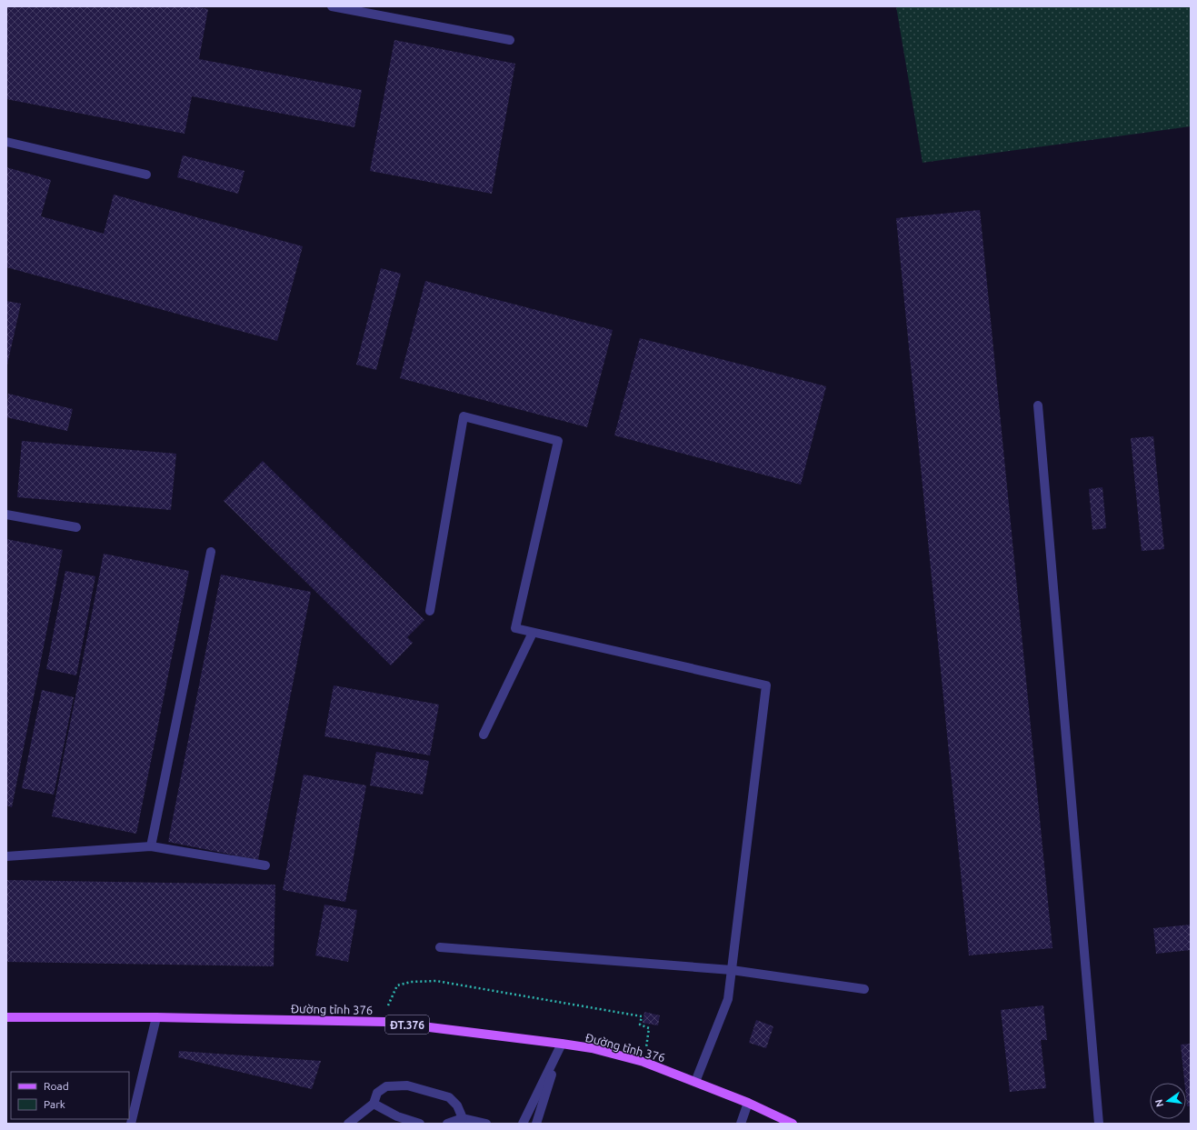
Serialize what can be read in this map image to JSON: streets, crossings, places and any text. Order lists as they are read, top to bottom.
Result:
{
  "streets": {
    "main road": ["Đường tỉnh 376", "ĐT.376"]
  },
  "legend": ["Road", "Park"],
  "north": "left"
}
